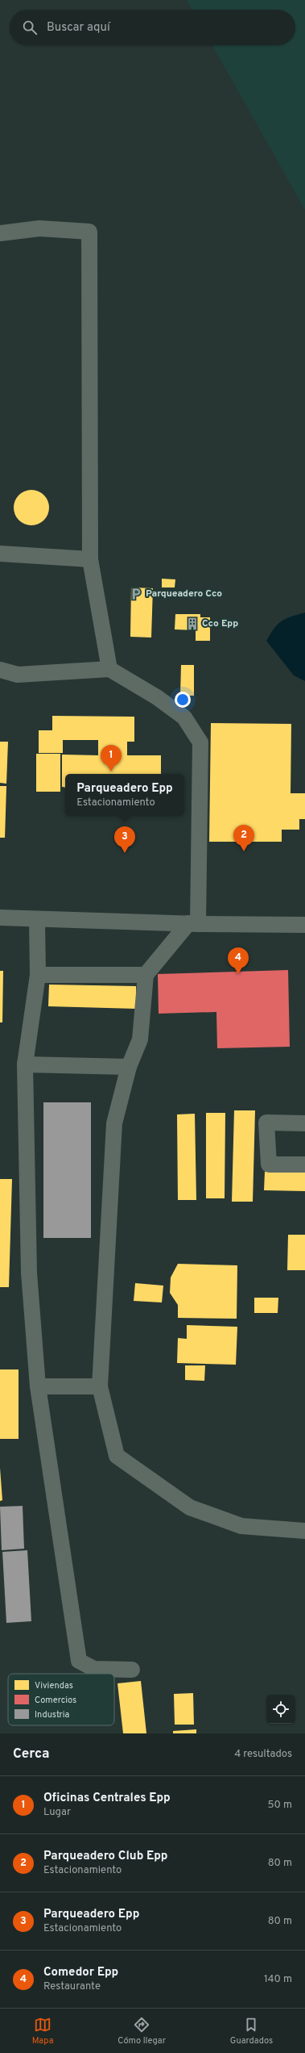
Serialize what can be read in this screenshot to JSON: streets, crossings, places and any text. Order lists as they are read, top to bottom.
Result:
{
  "places": {
    "parking": ["Parqueadero Cco"],
    "building": ["Cco Epp"]
  },
  "legend": ["Viviendas", "Comercios", "Industria"],
  "page": {
    "search": "Buscar aquí",
    "pins": [
      "1",
      "2",
      "3",
      "4"
    ],
    "popup": ["Parqueadero Epp", "Estacionamiento"],
    "heading": ["Cerca", "4 resultados"],
    "list": [
      {
        "mark": "1",
        "name": "Oficinas Centrales Epp",
        "note": "Lugar",
        "value": "50 m"
      },
      {
        "mark": "2",
        "name": "Parqueadero Club Epp",
        "note": "Estacionamiento",
        "value": "80 m"
      },
      {
        "mark": "3",
        "name": "Parqueadero Epp",
        "note": "Estacionamiento",
        "value": "80 m"
      },
      {
        "mark": "4",
        "name": "Comedor Epp",
        "note": "Restaurante",
        "value": "140 m"
      }
    ],
    "nav": ["Mapa", "Cómo llegar", "Guardados"]
  }
}
